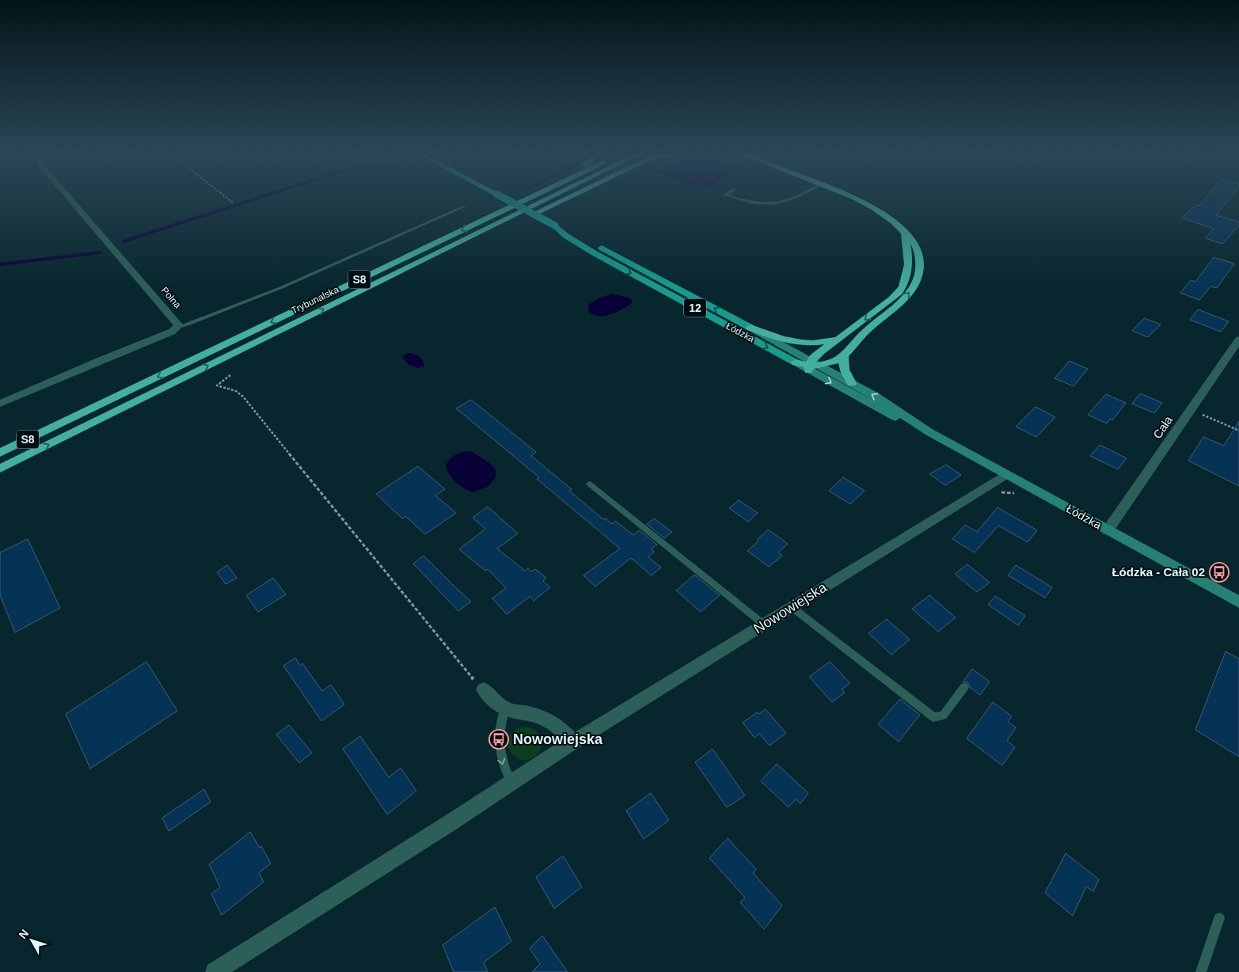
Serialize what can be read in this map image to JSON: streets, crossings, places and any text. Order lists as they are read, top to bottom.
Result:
{
  "streets": {
    "highway": ["S8", "Trybunalska", "12"],
    "main road": ["Łódzka"],
    "street": ["Polna", "Cała", "Nowowiejska"]
  },
  "crossings": [
    ["12", "Łódzka"],
    ["Łódzka", "Cała"],
    ["Łódzka", "Nowowiejska"]
  ],
  "places": {
    "bus stop": ["Łódzka - Cała 02", "Nowowiejska"]
  },
  "north": "top left"
}
